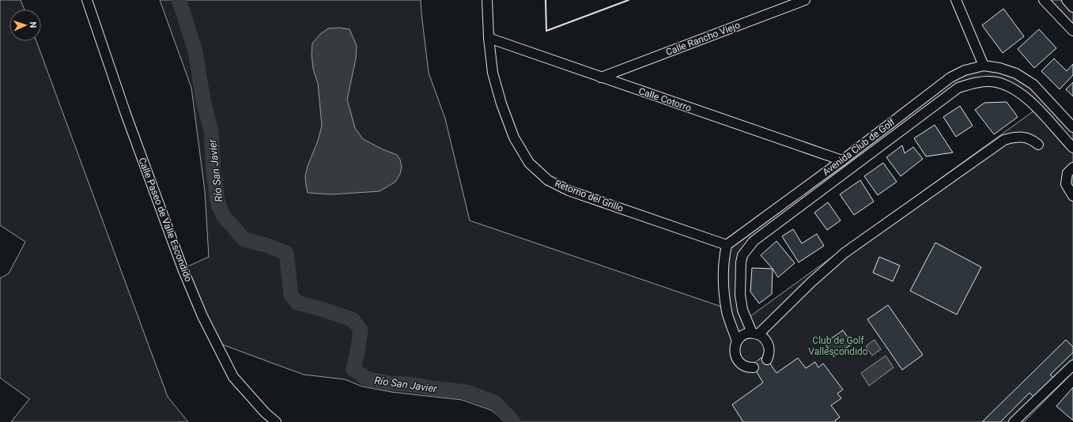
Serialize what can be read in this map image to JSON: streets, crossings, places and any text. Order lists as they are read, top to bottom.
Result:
{
  "streets": {
    "street": [
      "Calle Rancho Viejo",
      "Calle Cotorro",
      "Avenida Club de Golf",
      "Retorno del Grillo",
      "Calle Paseo de Valle Escondido"
    ]
  },
  "crossings": [
    ["Calle Rancho Viejo", "Calle Cotorro"],
    ["Calle Cotorro", "Avenida Club de Golf"],
    ["Calle Cotorro", "Retorno del Grillo"],
    ["Avenida Club de Golf", "Retorno del Grillo"]
  ],
  "water": ["Río San Javier"],
  "parks": ["Club de Golf Vallescondido"],
  "north": "right"
}
